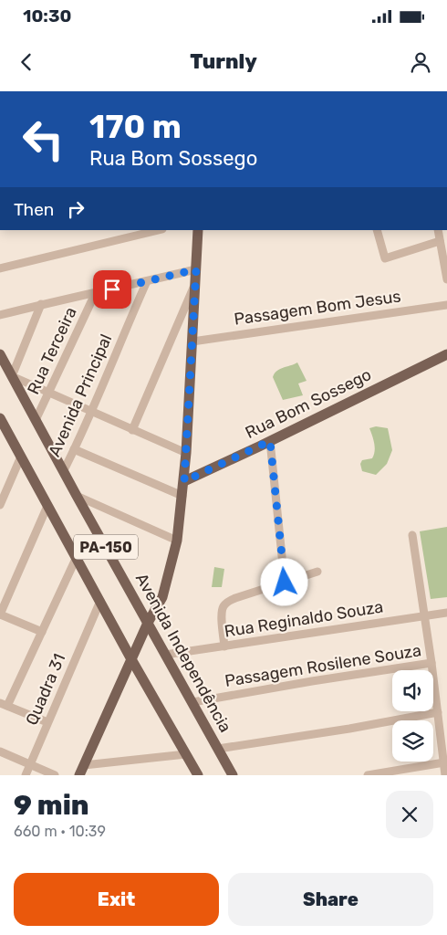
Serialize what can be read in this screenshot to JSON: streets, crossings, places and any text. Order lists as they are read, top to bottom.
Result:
{
  "streets": {
    "main road": ["Rua Bom Sossego", "PA-150", "Avenida Independência"],
    "street": [
      "Passagem Bom Jesus",
      "Rua Terceira",
      "Avenida Principal",
      "Rua Reginaldo Souza",
      "Passagem Rosilene Souza",
      "Quadra 31"
    ]
  },
  "crossings": [
    ["Rua Terceira", "Avenida Independência"],
    ["Avenida Principal", "Avenida Independência"],
    ["PA-150", "Quadra 31"],
    ["Rua Reginaldo Souza", "Avenida Independência"],
    ["Avenida Independência", "Passagem Rosilene Souza"]
  ],
  "page": {
    "status": "10:30",
    "header": "Turnly",
    "turn": ["170 m", "Rua Bom Sossego"],
    "then": "Then",
    "heading": ["9 min", "660 m · 10:39"],
    "buttons": ["Exit", "Share"]
  }
}
